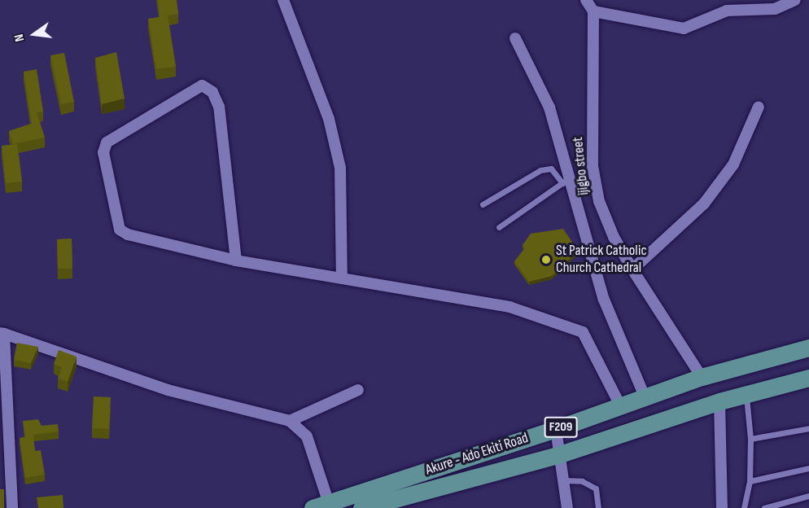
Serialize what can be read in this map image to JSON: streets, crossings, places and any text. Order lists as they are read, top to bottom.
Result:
{
  "streets": {
    "main road": ["F209", "Akure - Ado Ekiti Road"],
    "street": ["ijigbo street"]
  },
  "crossings": [
    ["ijigbo street", "Akure - Ado Ekiti Road"]
  ],
  "places": ["St Patrick Catholic Church Cathedral"],
  "north": "left"
}
